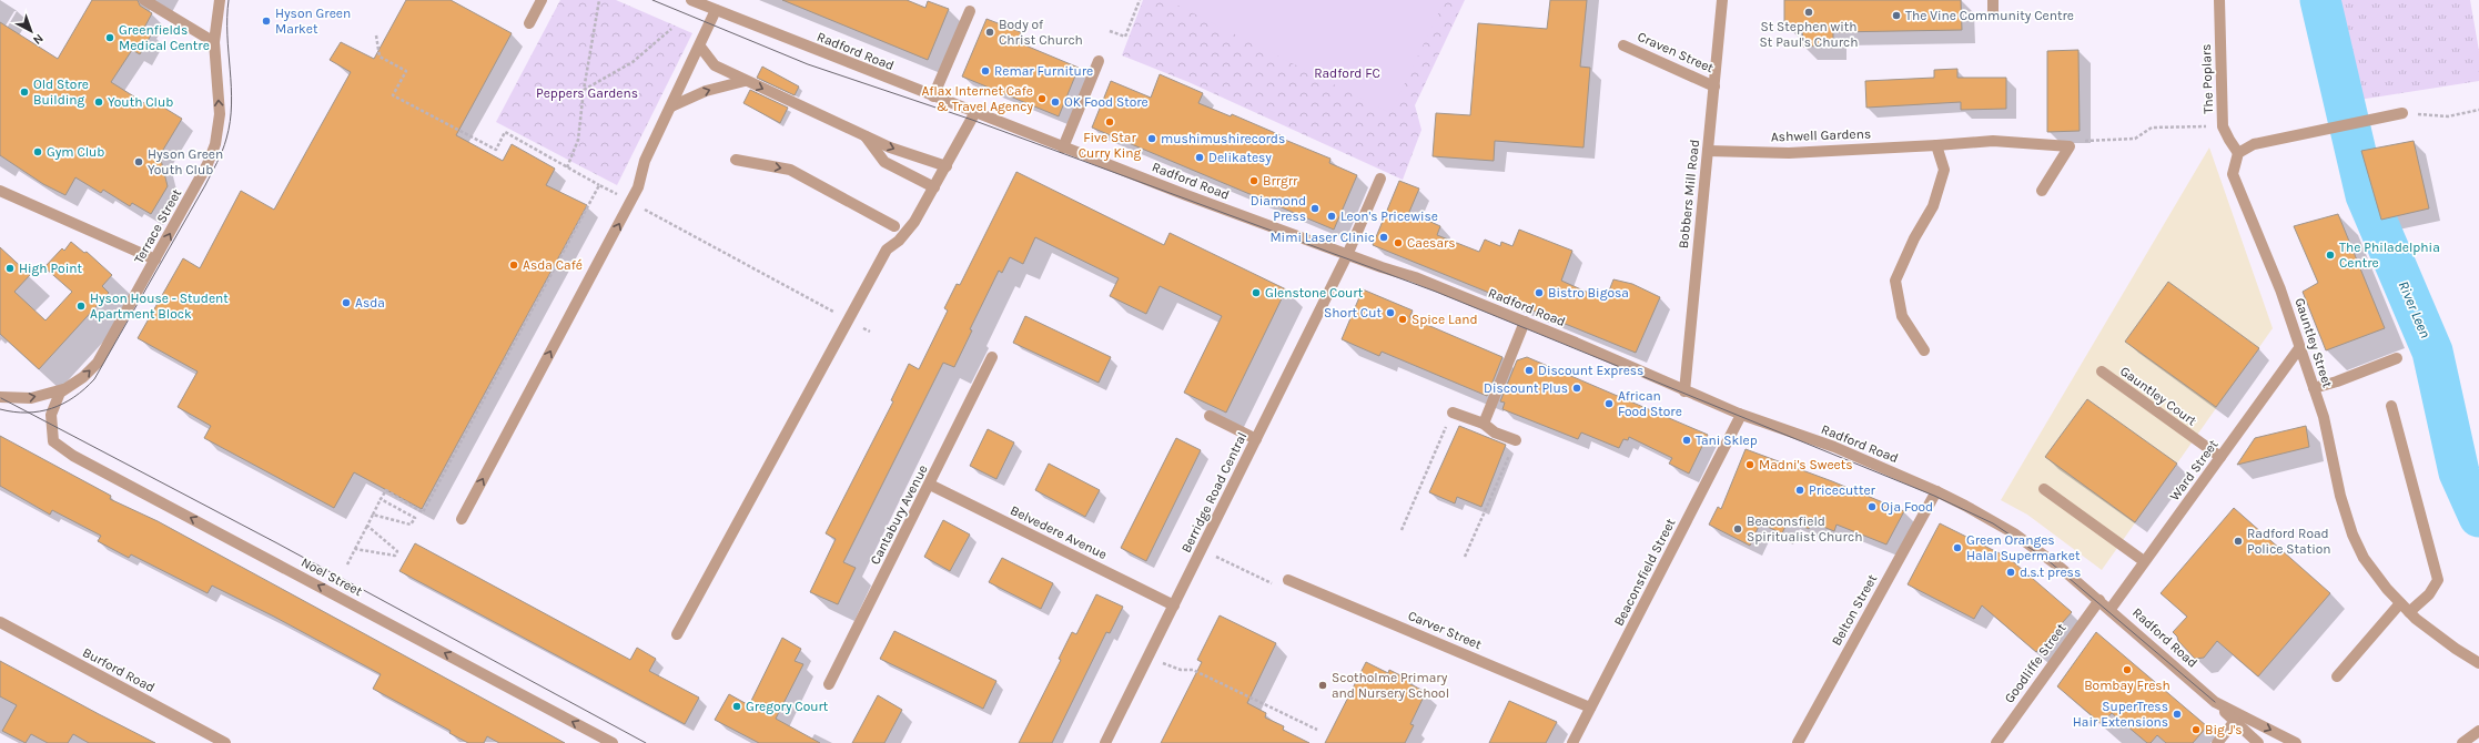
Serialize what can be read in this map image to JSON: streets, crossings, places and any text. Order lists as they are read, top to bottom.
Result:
{
  "streets": {
    "street": [
      "Radford Road",
      "Craven Street",
      "The Poplars",
      "Ashwell Gardens",
      "Bobbers Mill Road",
      "Terrace Street",
      "Gauntley Street",
      "Gauntley Court",
      "Ward Street",
      "Berridge Road Central",
      "Cantabury Avenue",
      "Belvedere Avenue",
      "Beaconsfield Street",
      "Noel Street",
      "Belton Street",
      "Carver Street",
      "Goodliffe Street",
      "Burford Road"
    ]
  },
  "crossings": [
    ["Radford Road", "Bobbers Mill Road"],
    ["Radford Road", "Ward Street"],
    ["Radford Road", "Berridge Road Central"],
    ["Radford Road", "Beaconsfield Street"],
    ["Radford Road", "Belton Street"],
    ["Radford Road", "Goodliffe Street"],
    ["Craven Street", "Bobbers Mill Road"],
    ["The Poplars", "Gauntley Street"],
    ["Ashwell Gardens", "Bobbers Mill Road"],
    ["Terrace Street", "Noel Street"],
    ["Gauntley Street", "Ward Street"],
    ["Gauntley Court", "Ward Street"],
    ["Berridge Road Central", "Belvedere Avenue"],
    ["Cantabury Avenue", "Belvedere Avenue"],
    ["Beaconsfield Street", "Carver Street"]
  ],
  "one_way": ["Terrace Street", "Noel Street"],
  "water": ["River Leen"],
  "parks": ["Radford FC", "Peppers Gardens"],
  "places": [
    "St Stephen with St Paul's Church",
    "The Vine Community Centre",
    "Hyson Green Market",
    "Body of Christ Church",
    "Greenfields Medical Centre",
    "Remar Furniture",
    "Old Store Building",
    "Aflax Internet Cafe & Travel Agency",
    "Youth Club",
    "OK Food Store",
    "Five Star Curry King",
    "mushimushirecords",
    "Gym Club",
    "Delikatesy",
    "Hyson Green Youth Club",
    "Brrgrr",
    "Diamond Press",
    "Leon's Pricewise",
    "Mimi Laser Clinic",
    "Caesars",
    "The Philadelphia Centre",
    "Asda Café",
    "High Point",
    "Glenstone Court",
    "Bistro Bigosa",
    "Asda",
    "Hyson House - Student Apartment Block",
    "Short Cut",
    "Spice Land",
    "Discount Express",
    "Discount Plus",
    "African Food Store",
    "Tani Sklep",
    "Madni's Sweets",
    "Pricecutter",
    "Oja Food",
    "Beaconsfield Spiritualist Church",
    "Radford Road Police Station",
    "Green Oranges Halal Supermarket",
    "d.s.t press",
    "Bombay Fresh",
    "Scotholme Primary and Nursery School",
    "Gregory Court",
    "SuperTress Hair Extensions",
    "Big J's"
  ],
  "north": "bottom right"
}
